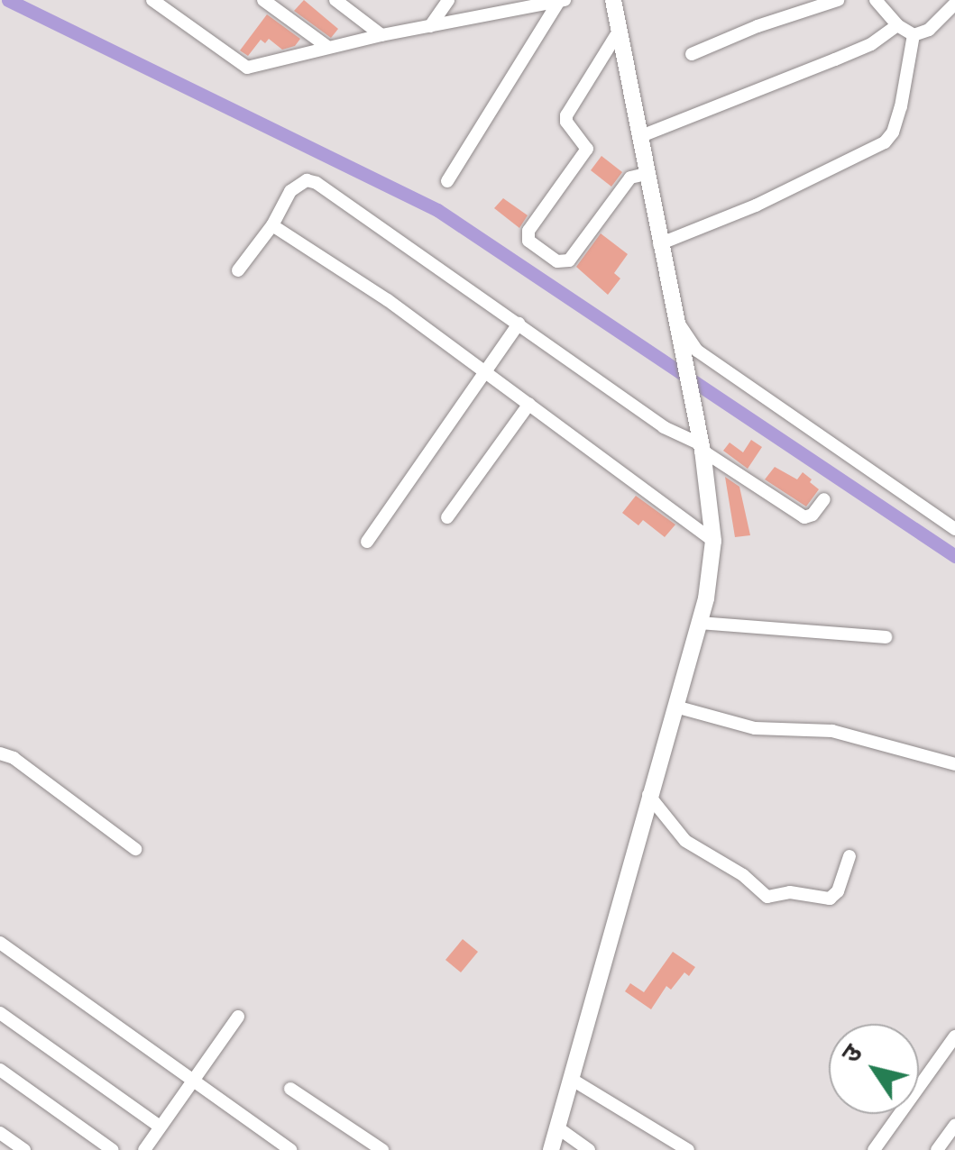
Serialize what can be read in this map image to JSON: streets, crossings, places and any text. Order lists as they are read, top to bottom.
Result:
{
  "north": "top left"
}
